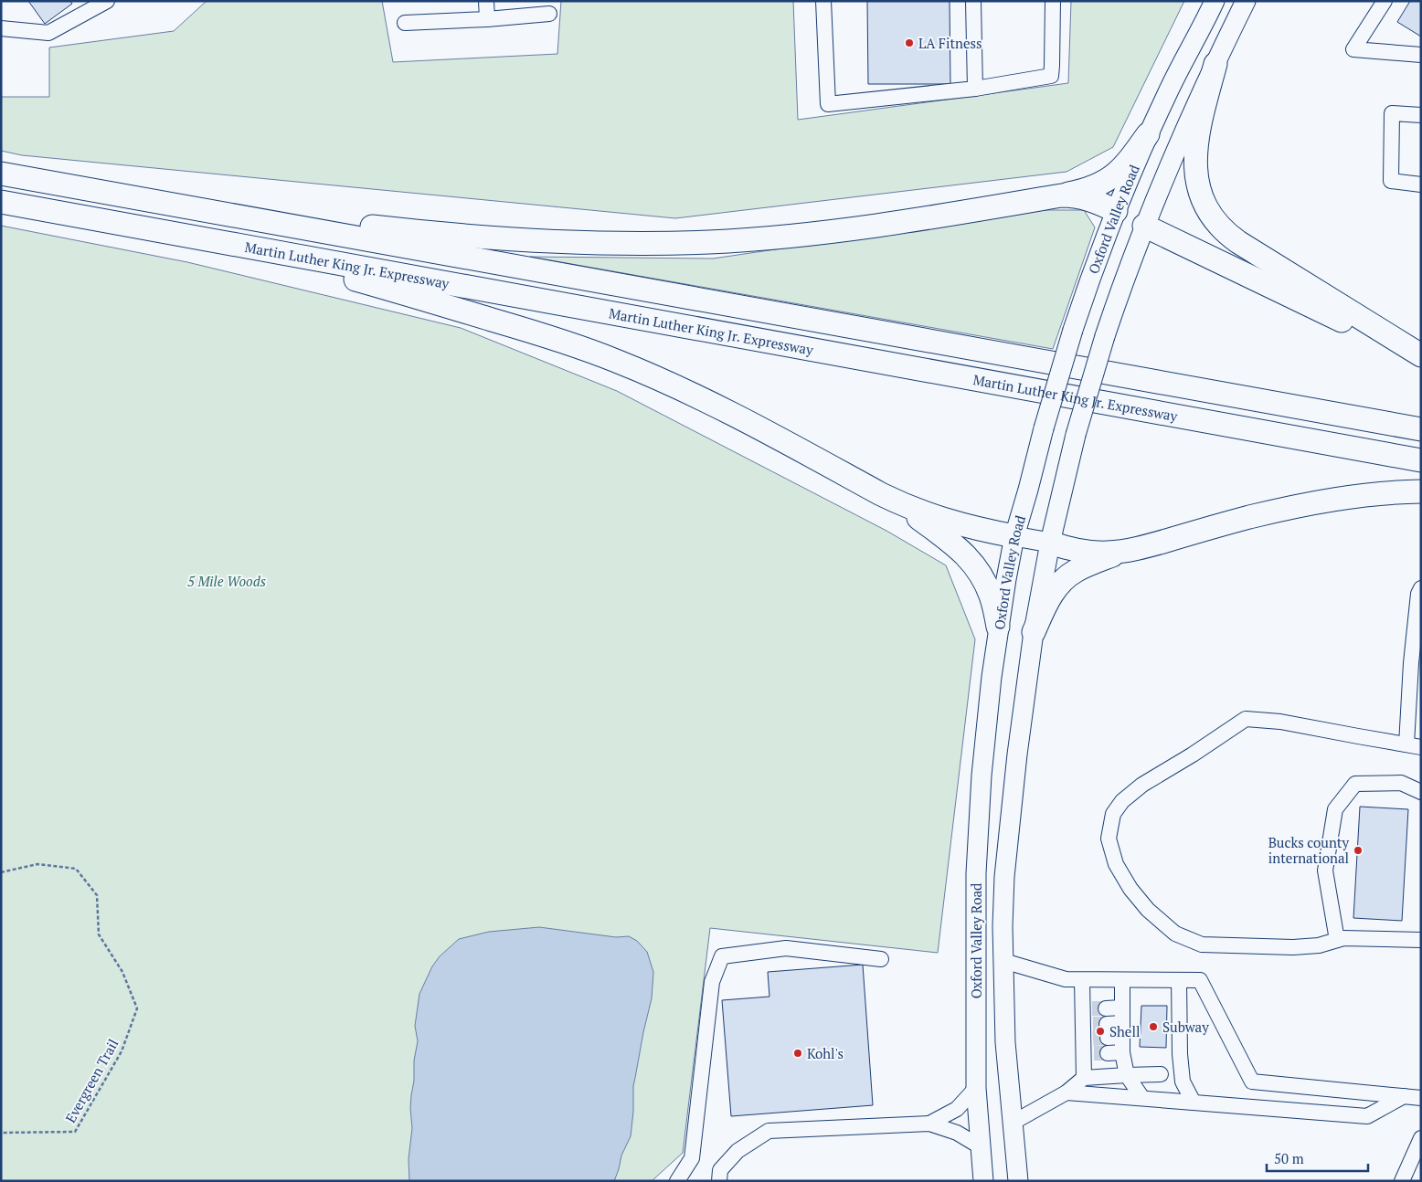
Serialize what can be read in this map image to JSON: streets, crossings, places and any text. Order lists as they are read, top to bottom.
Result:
{
  "streets": {
    "highway": ["Martin Luther King Jr. Expressway"],
    "main road": ["Oxford Valley Road"],
    "path": ["Evergreen Trail"]
  },
  "parks": ["5 Mile Woods"],
  "places": [
    "LA Fitness",
    "Bucks county international",
    "Subway",
    "Shell",
    "Kohl's"
  ],
  "scale_bar": "50 m"
}
